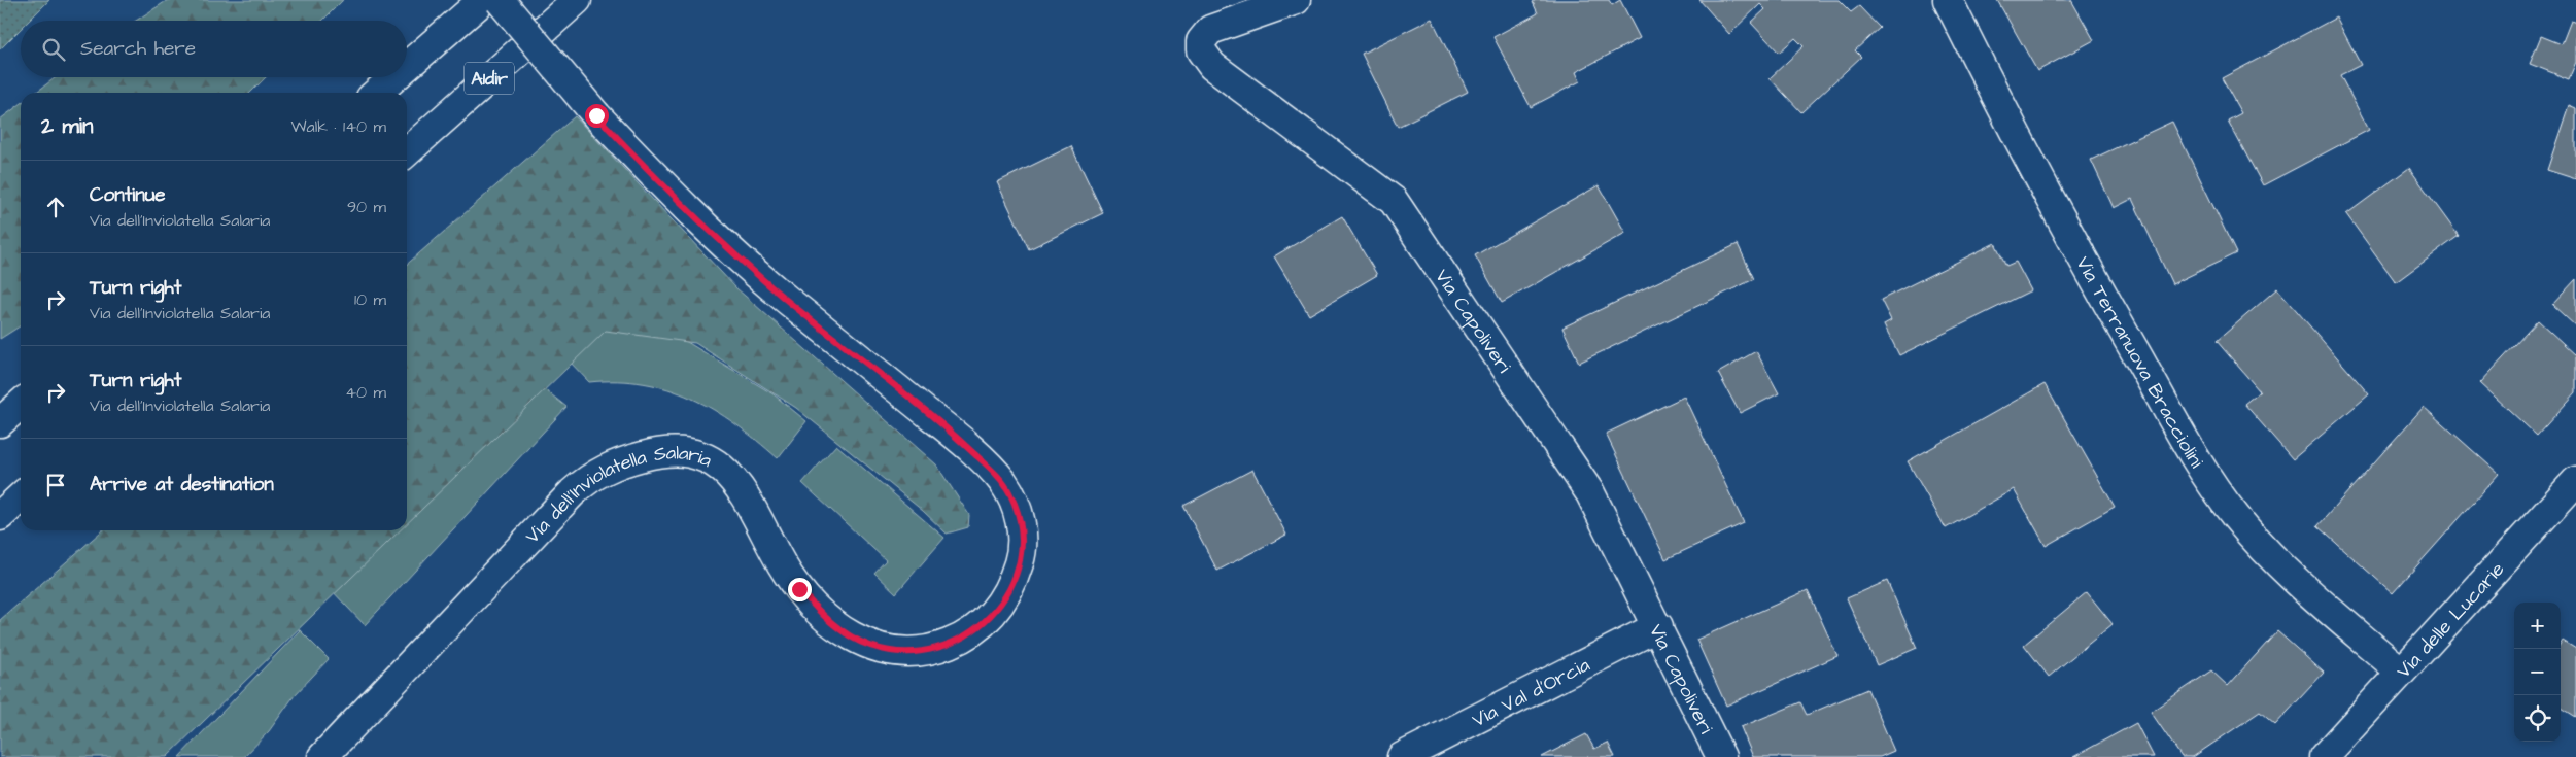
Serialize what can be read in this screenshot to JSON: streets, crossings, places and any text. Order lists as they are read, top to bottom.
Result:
{
  "streets": {
    "main road": [
      "A1dir",
      "Via Capoliveri",
      "Via Terranuova Bracciolini",
      "Via dell'Inviolatella Salaria",
      "Via delle Lucarie",
      "Via Val d'Orcia"
    ]
  },
  "crossings": [
    ["Via Capoliveri", "Via Val d'Orcia"],
    ["Via Terranuova Bracciolini", "Via delle Lucarie"]
  ],
  "page": {
    "search": "Search here",
    "heading": ["2 min", "Walk · 140 m"],
    "list": [
      ["Continue", "Via dell'Inviolatella Salaria", "90 m"],
      ["Turn right", "Via dell'Inviolatella Salaria", "10 m"],
      ["Turn right", "Via dell'Inviolatella Salaria", "40 m"],
      "Arrive at destination"
    ],
    "map_buttons": ["+", "−"]
  }
}
